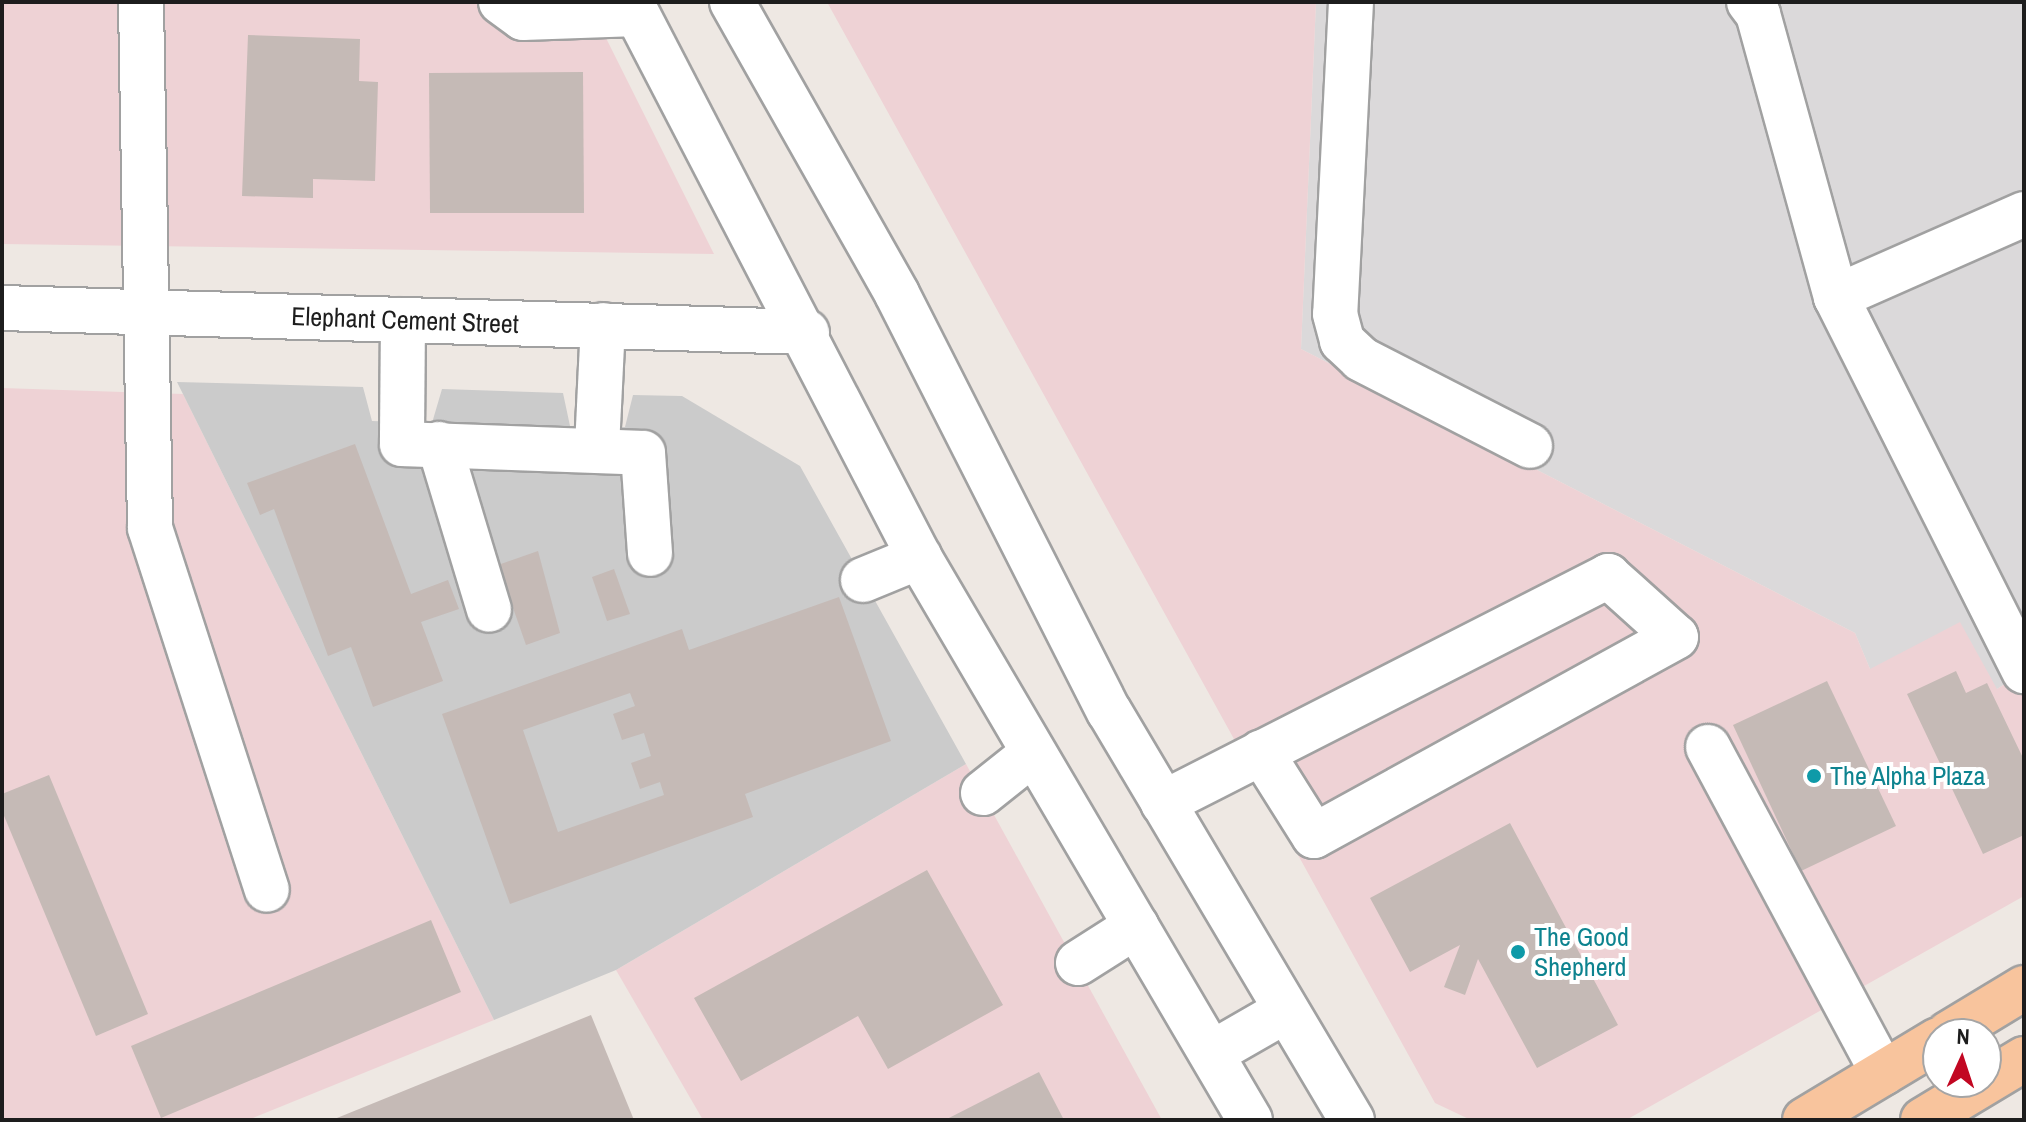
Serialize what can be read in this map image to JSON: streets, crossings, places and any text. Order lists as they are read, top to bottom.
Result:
{
  "streets": {
    "street": ["Elephant Cement Street"]
  },
  "places": ["The Alpha Plaza", "The Good Shepherd"],
  "north": "top"
}
